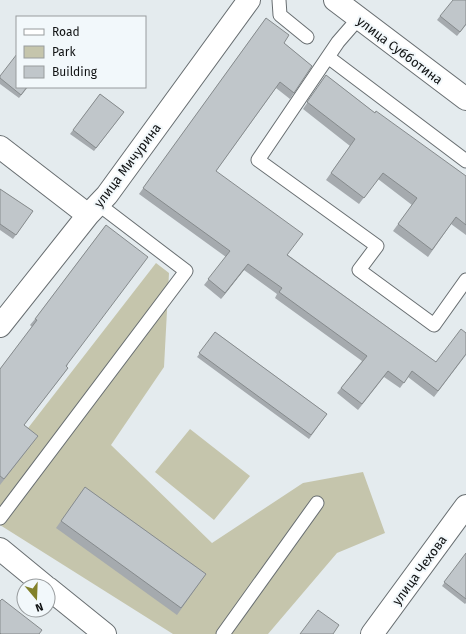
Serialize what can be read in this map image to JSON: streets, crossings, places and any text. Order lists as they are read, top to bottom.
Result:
{
  "streets": {
    "street": ["улица Субботина", "улица Мичурина", "улица Чехова"]
  },
  "legend": ["Road", "Park", "Building"],
  "north": "bottom"
}
